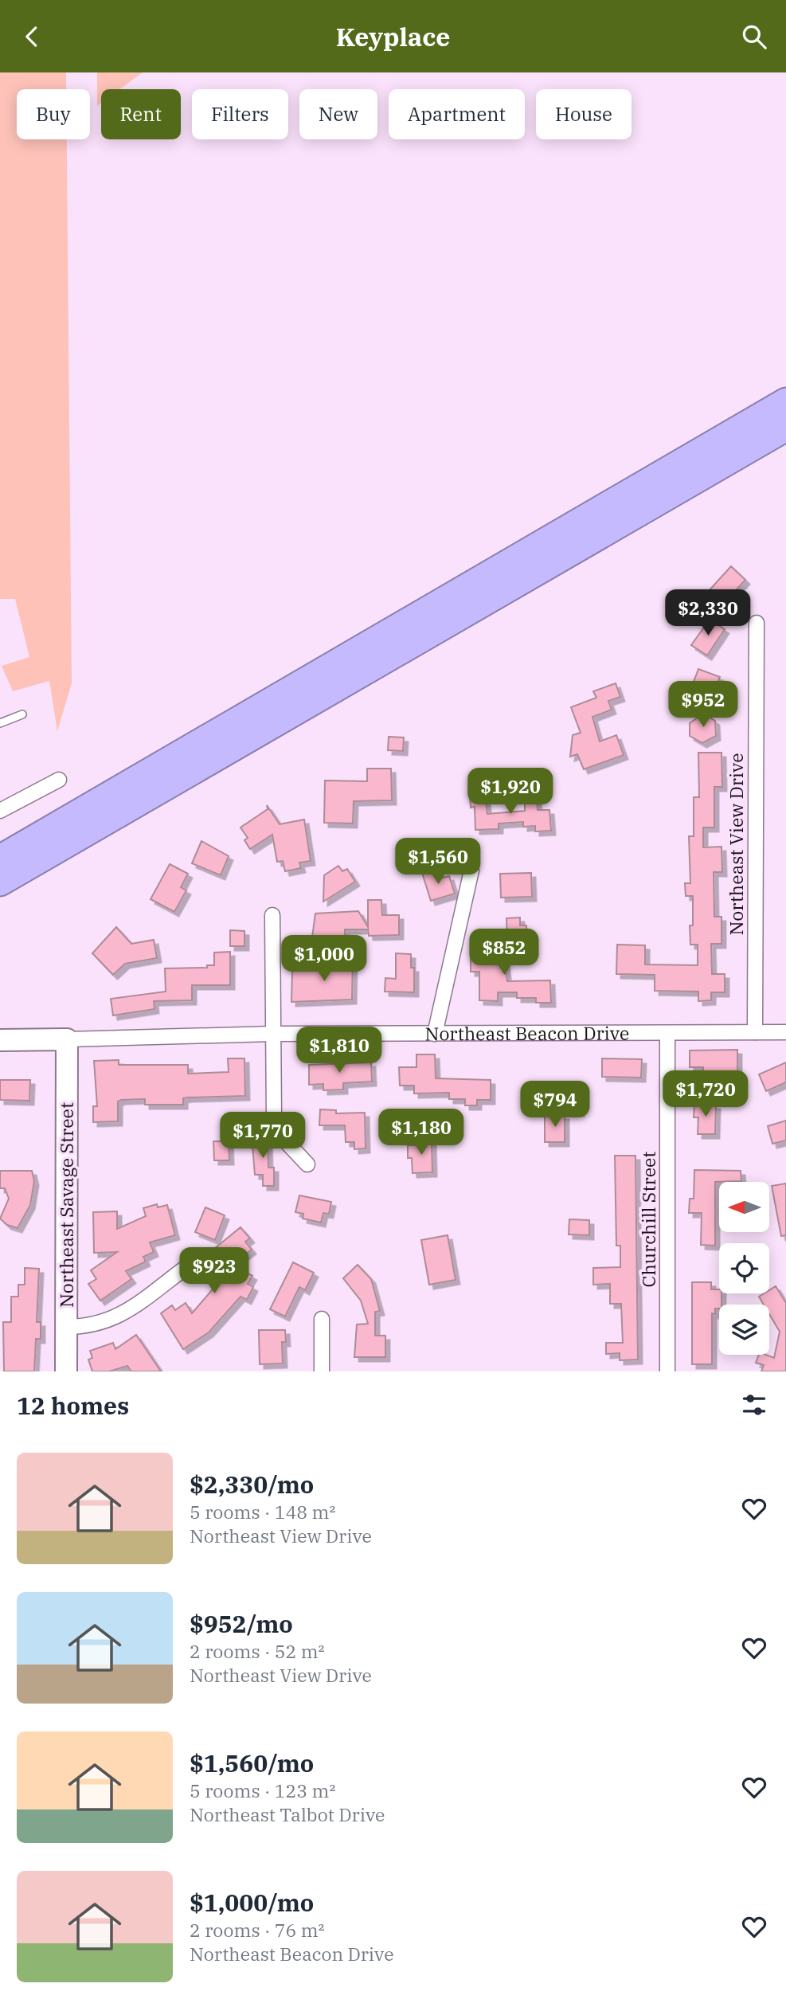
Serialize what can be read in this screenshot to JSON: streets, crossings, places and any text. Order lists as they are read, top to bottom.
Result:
{
  "streets": {
    "street": [
      "Northeast View Drive",
      "Northeast Beacon Drive",
      "Northeast Savage Street",
      "Churchill Street"
    ]
  },
  "crossings": [
    ["Northeast View Drive", "Northeast Beacon Drive"],
    ["Northeast Beacon Drive", "Northeast Savage Street"],
    ["Northeast Beacon Drive", "Churchill Street"]
  ],
  "north": "left",
  "page": {
    "header": "Keyplace",
    "chip": [
      "Buy",
      "Rent",
      "Filters",
      "New",
      "Apartment",
      "House"
    ],
    "price": [
      "$2,330",
      "$952",
      "$1,920",
      "$1,560",
      "$852",
      "$1,000",
      "$1,810",
      "$1,720",
      "$794",
      "$1,180",
      "$1,770",
      "$923"
    ],
    "heading": "12 homes",
    "list": [
      {
        "name": "$2,330/mo",
        "note": "5 rooms · 148 m² · Northeast View Drive"
      },
      {
        "name": "$952/mo",
        "note": "2 rooms · 52 m² · Northeast View Drive"
      },
      {
        "name": "$1,560/mo",
        "note": "5 rooms · 123 m² · Northeast Talbot Drive"
      },
      {
        "name": "$1,000/mo",
        "note": "2 rooms · 76 m² · Northeast Beacon Drive"
      }
    ]
  }
}
